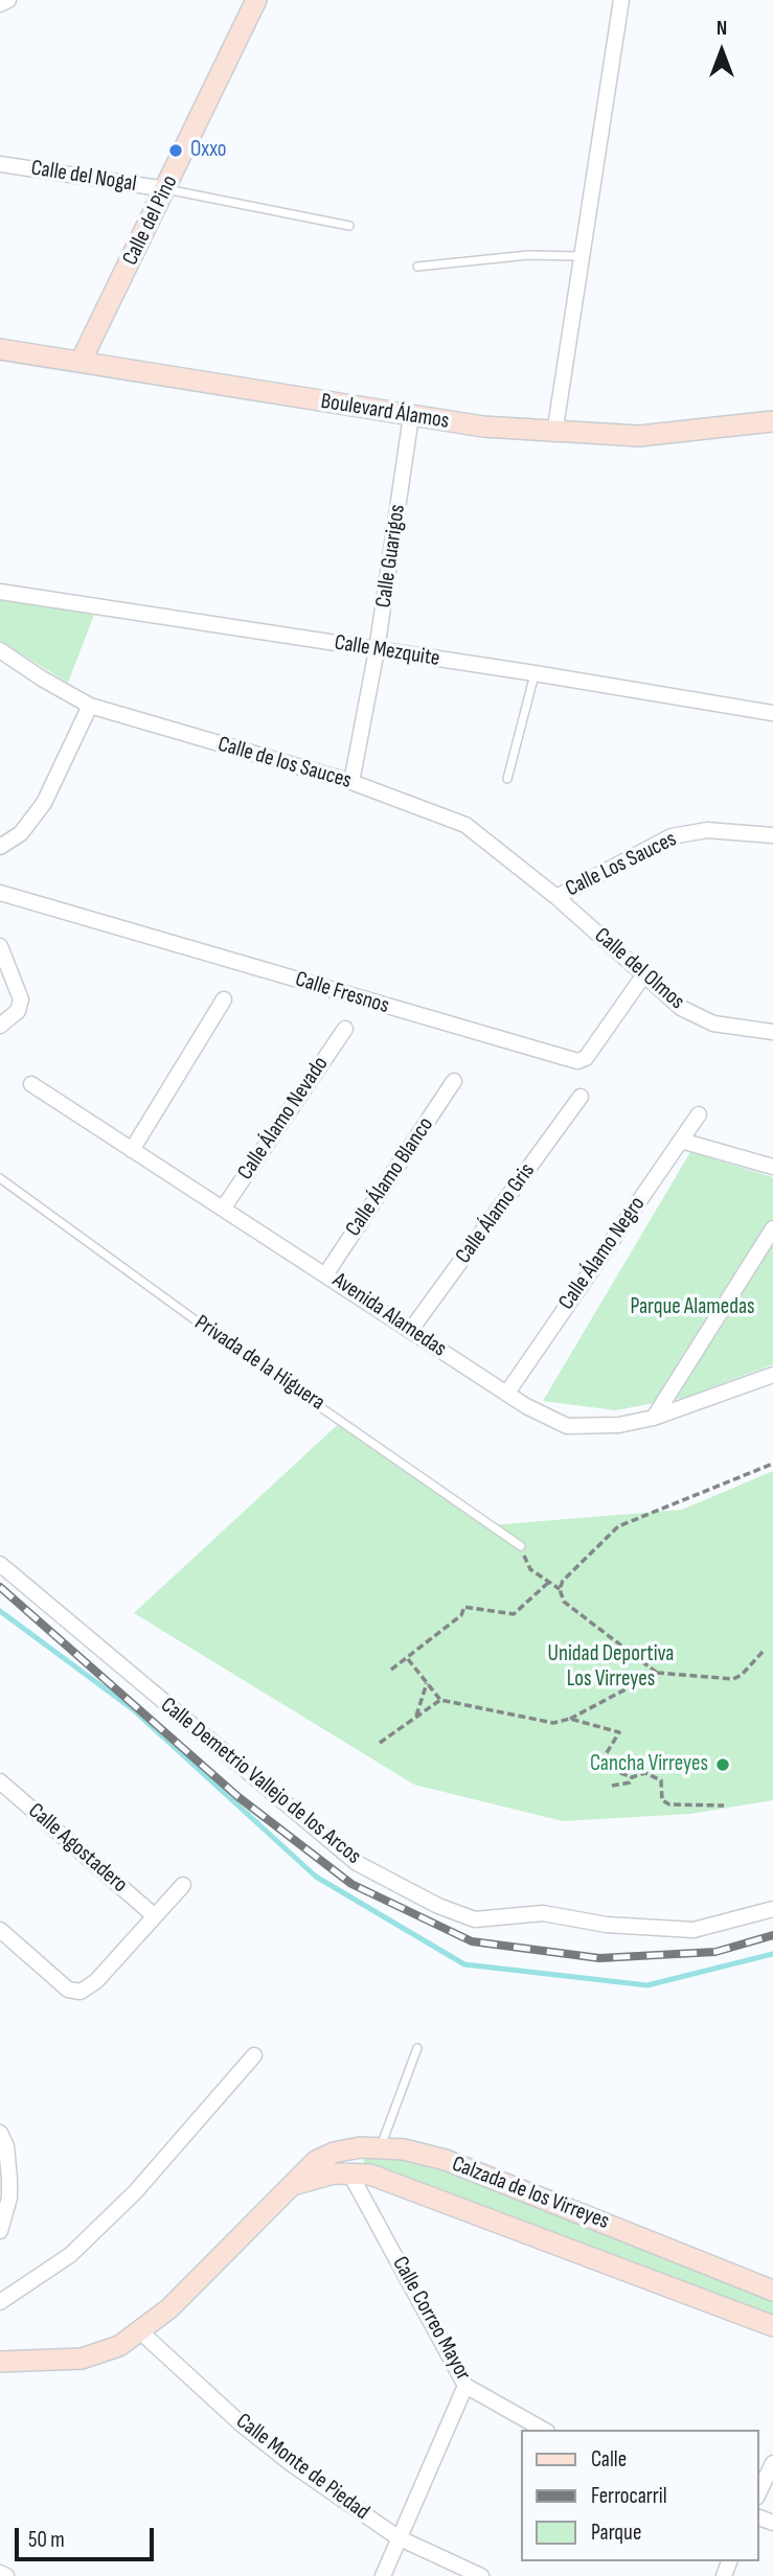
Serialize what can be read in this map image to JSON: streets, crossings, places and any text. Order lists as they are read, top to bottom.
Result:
{
  "streets": {
    "street": [
      "Calle del Nogal",
      "Calle del Pino",
      "Boulevard Álamos",
      "Calle Guarigos",
      "Calle Mezquite",
      "Calle de los Sauces",
      "Calle Los Sauces",
      "Calle del Olmos",
      "Calle Fresnos",
      "Calle Álamo Nevado",
      "Calle Álamo Blanco",
      "Calle Álamo Gris",
      "Calle Álamo Negro",
      "Avenida Alamedas",
      "Calle Demetrio Vallejo de los Arcos",
      "Calle Agostadero",
      "Calzada de los Virreyes",
      "Calle Correo Mayor",
      "Calle Monte de Piedad"
    ],
    "lane": ["Privada de la Higuera"]
  },
  "crossings": [
    ["Calle del Nogal", "Calle del Pino"],
    ["Calle del Pino", "Boulevard Álamos"],
    ["Boulevard Álamos", "Calle Guarigos"],
    ["Calle Guarigos", "Calle Mezquite"],
    ["Calle Guarigos", "Calle de los Sauces"],
    ["Calle de los Sauces", "Calle Los Sauces"],
    ["Calle de los Sauces", "Calle del Olmos"],
    ["Calle Los Sauces", "Calle del Olmos"],
    ["Calle del Olmos", "Calle Fresnos"],
    ["Calle Álamo Nevado", "Avenida Alamedas"],
    ["Calle Álamo Blanco", "Avenida Alamedas"],
    ["Calle Álamo Gris", "Avenida Alamedas"],
    ["Calle Álamo Negro", "Avenida Alamedas"],
    ["Calzada de los Virreyes", "Calle Correo Mayor"],
    ["Calzada de los Virreyes", "Calle Monte de Piedad"]
  ],
  "parks": ["Parque Alamedas", "Unidad Deportiva Los Virreyes"],
  "places": ["Oxxo", "Cancha Virreyes"],
  "legend": ["Calle", "Ferrocarril", "Parque"],
  "scale_bar": "50 m",
  "north": "top"
}
